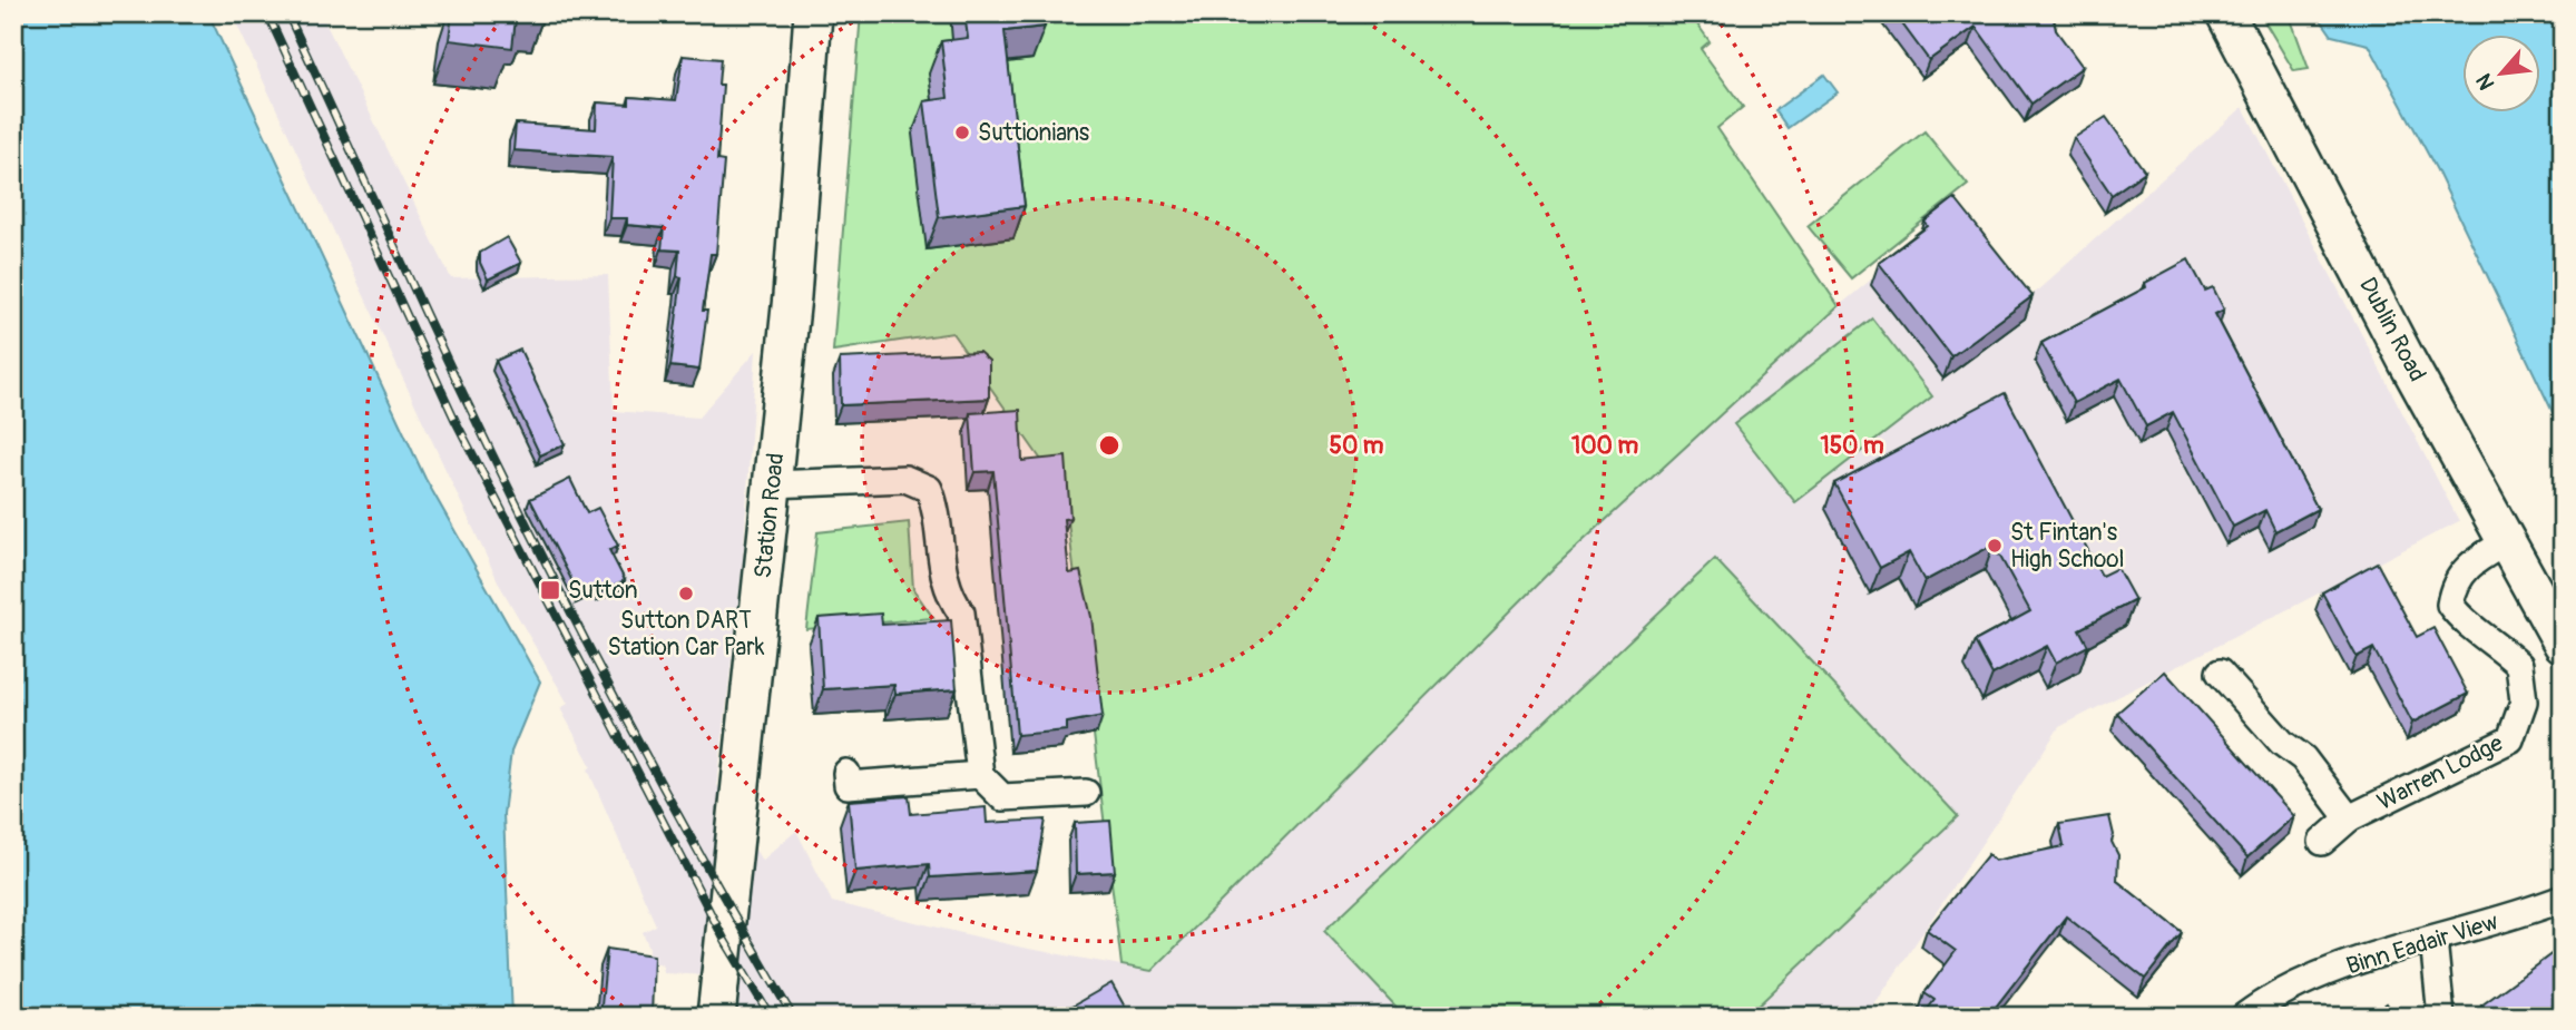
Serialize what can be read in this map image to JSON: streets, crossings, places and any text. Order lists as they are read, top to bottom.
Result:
{
  "streets": {
    "main road": ["Dublin Road", "Station Road"],
    "street": ["Warren Lodge", "Binn Eadair View"]
  },
  "crossings": [
    ["Dublin Road", "Warren Lodge"]
  ],
  "places": {
    "other": ["Suttionians", "St Fintan's High School", "Sutton DART Station Car Park"],
    "transit": ["Sutton"]
  },
  "north": "bottom left",
  "rings": ["50 m", "100 m", "150 m"]
}
